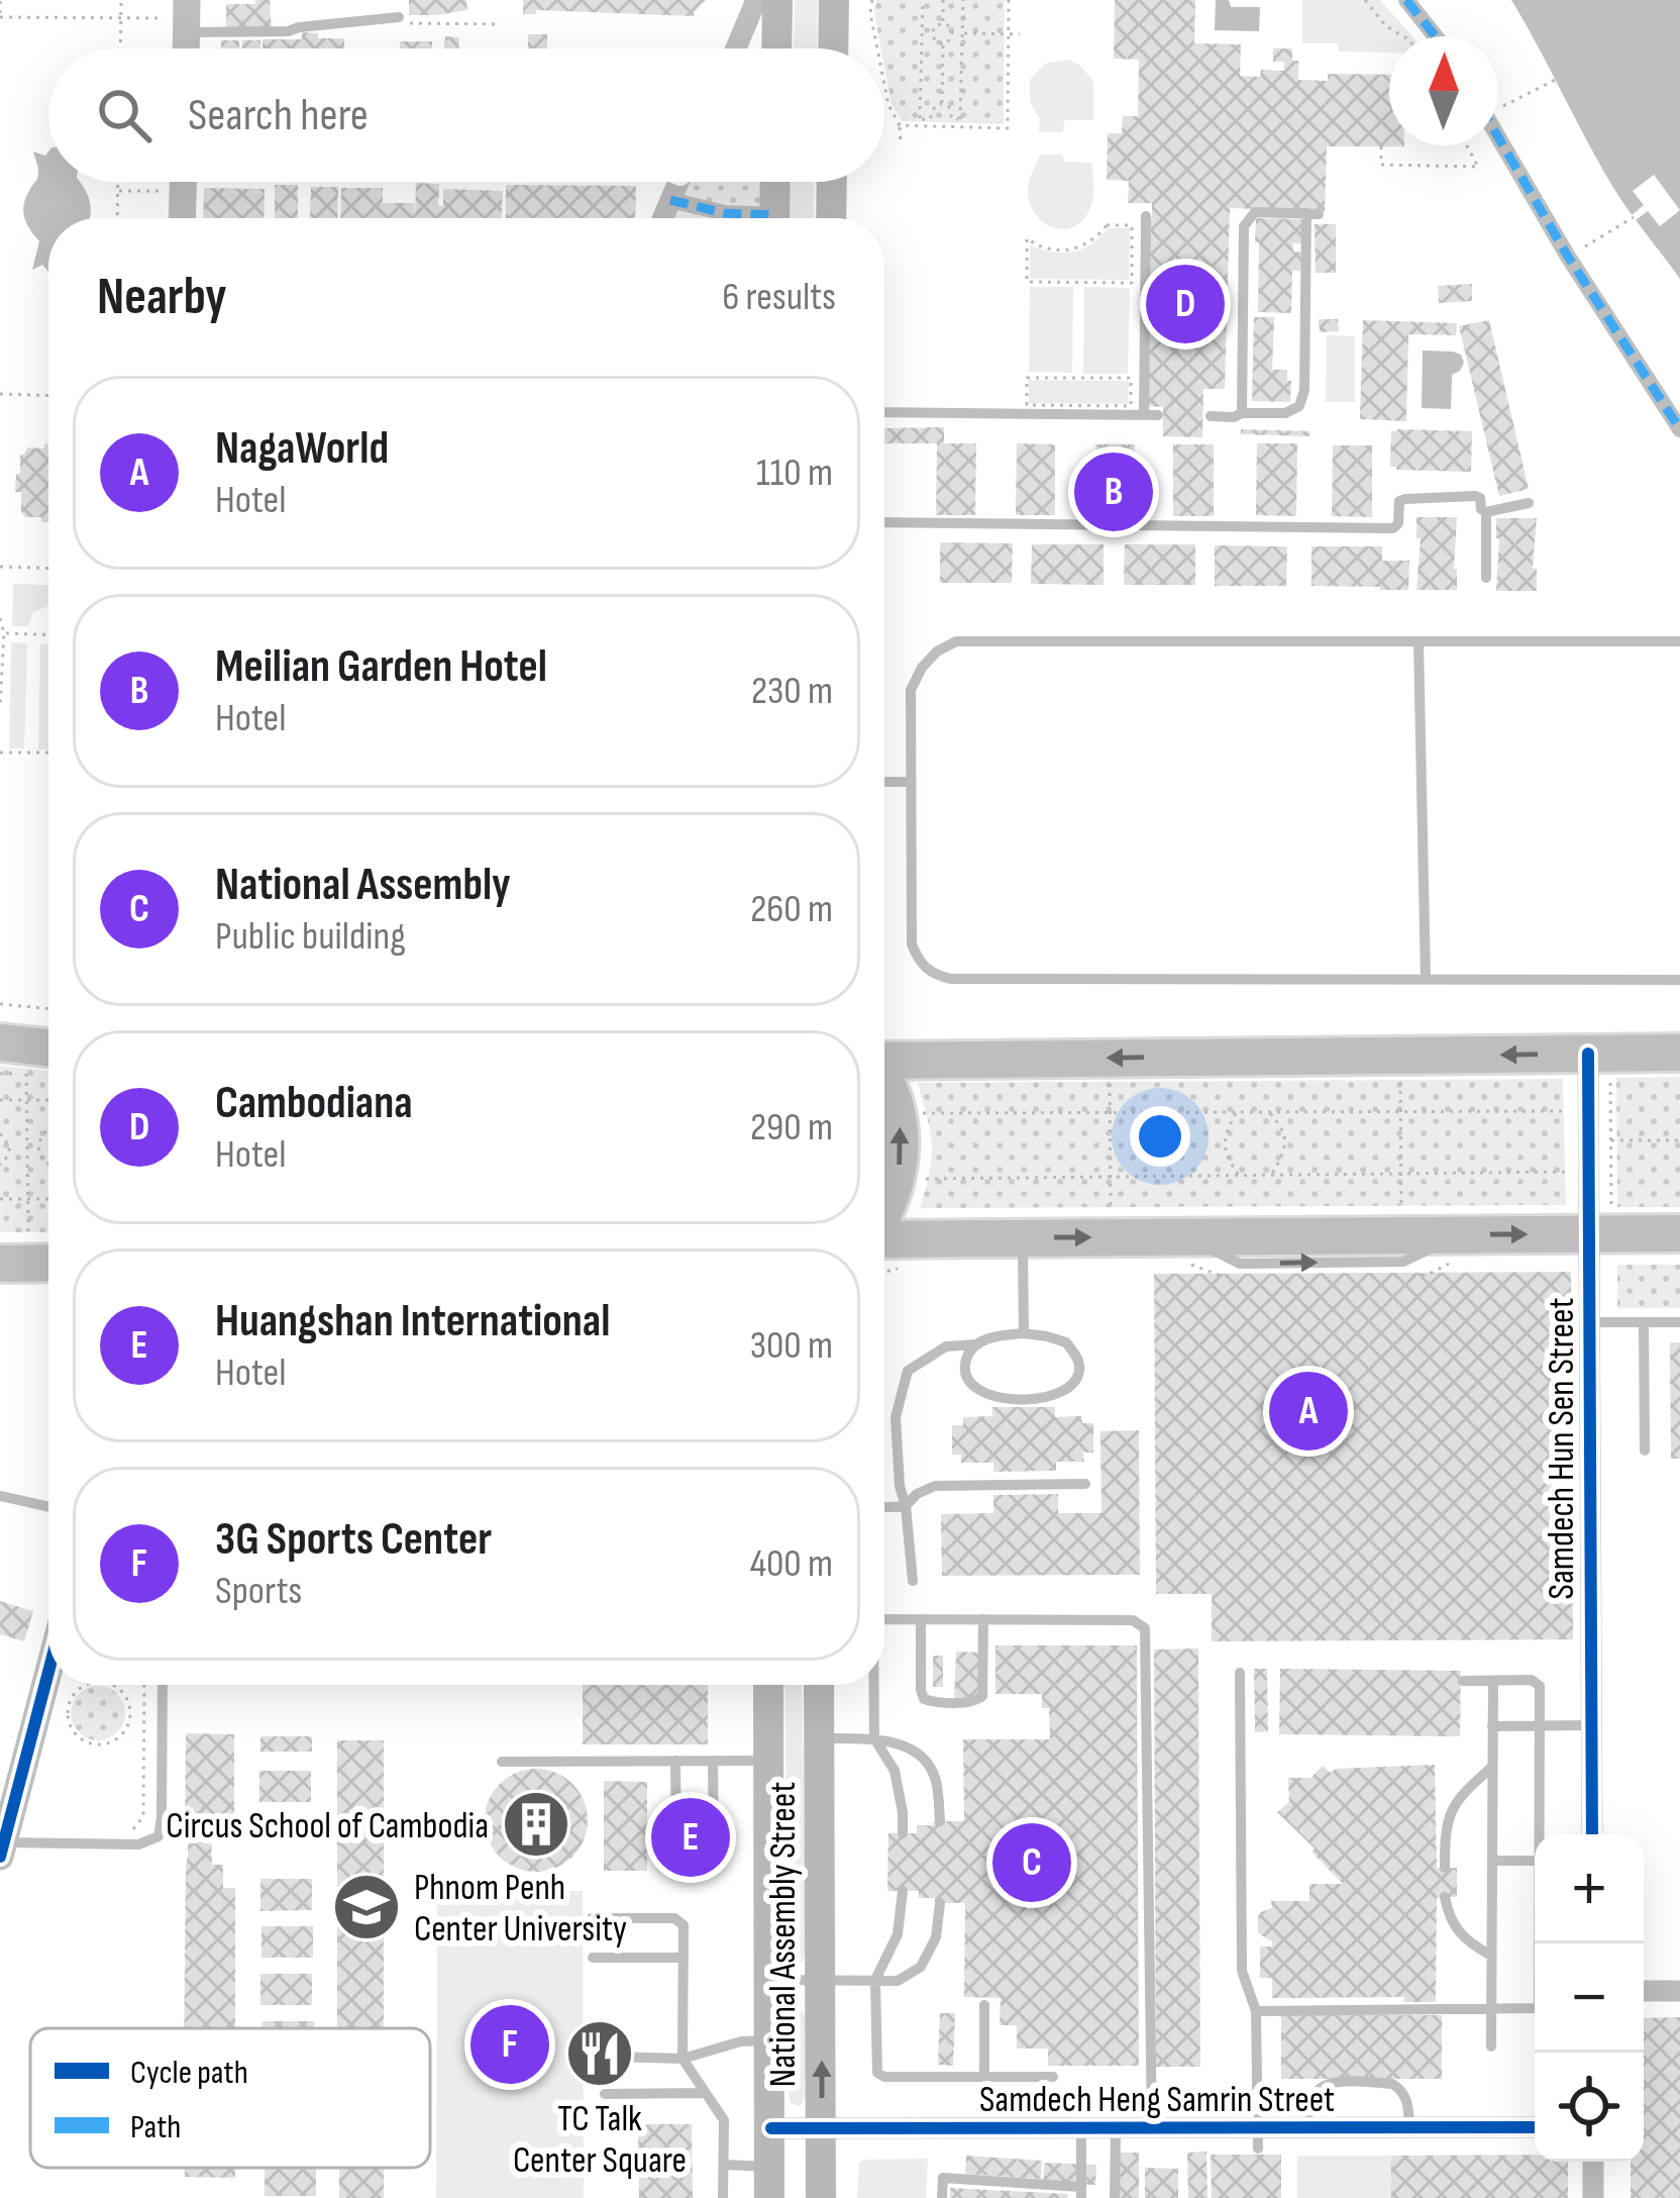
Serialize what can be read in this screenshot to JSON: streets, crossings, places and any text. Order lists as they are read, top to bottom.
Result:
{
  "streets": {
    "main road": ["National Assembly Street"],
    "street": ["Samdech Hun Sen Street", "Samdech Heng Samrin Street"]
  },
  "crossings": [
    ["National Assembly Street", "Samdech Heng Samrin Street"]
  ],
  "places": {
    "building": ["Circus School of Cambodia"],
    "school or university": ["Phnom Penh Center University"],
    "restaurant": ["TC Talk Center Square"]
  },
  "legend": ["Cycle path", "Path"],
  "north": "top",
  "page": {
    "search": "Search here",
    "heading": ["Nearby", "6 results"],
    "pins": [
      "D",
      "B",
      "A",
      "E",
      "C",
      "F"
    ],
    "list": [
      {
        "mark": "A",
        "name": "NagaWorld",
        "note": "Hotel",
        "value": "110 m"
      },
      {
        "mark": "B",
        "name": "Meilian Garden Hotel",
        "note": "Hotel",
        "value": "230 m"
      },
      {
        "mark": "C",
        "name": "National Assembly",
        "note": "Public building",
        "value": "260 m"
      },
      {
        "mark": "D",
        "name": "Cambodiana",
        "note": "Hotel",
        "value": "290 m"
      },
      {
        "mark": "E",
        "name": "Huangshan International",
        "note": "Hotel",
        "value": "300 m"
      },
      {
        "mark": "F",
        "name": "3G Sports Center",
        "note": "Sports",
        "value": "400 m"
      }
    ],
    "map_buttons": ["+", "−"]
  }
}
